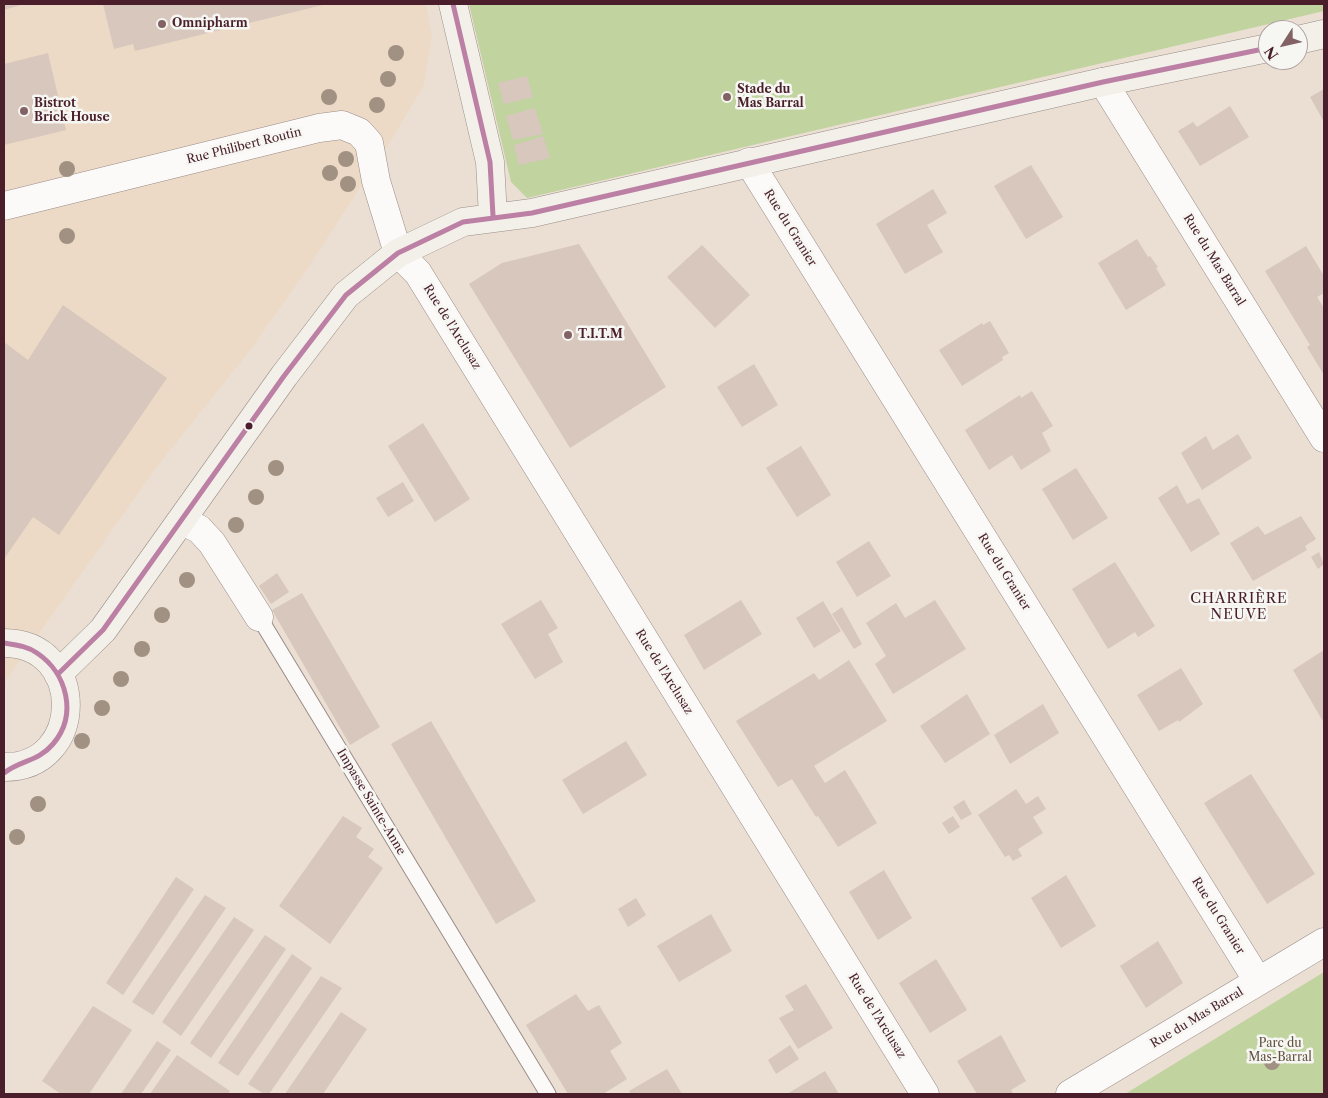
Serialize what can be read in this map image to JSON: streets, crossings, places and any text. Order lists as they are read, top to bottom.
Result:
{
  "streets": {
    "street": [
      "Rue Philibert Routin",
      "Rue du Granier",
      "Rue du Mas Barral",
      "Rue de l'Arclusaz",
      "Impasse Sainte-Anne"
    ]
  },
  "crossings": [
    ["Rue Philibert Routin", "Rue de l'Arclusaz"],
    ["Rue du Granier", "Rue du Mas Barral"]
  ],
  "districts": ["CHARRIÈRE NEUVE"],
  "parks": ["Parc du Mas-Barral"],
  "places": [
    "Omnipharm",
    "Stade du Mas Barral",
    "Bistrot Brick House",
    "T.I.T.M"
  ],
  "north": "bottom left"
}
